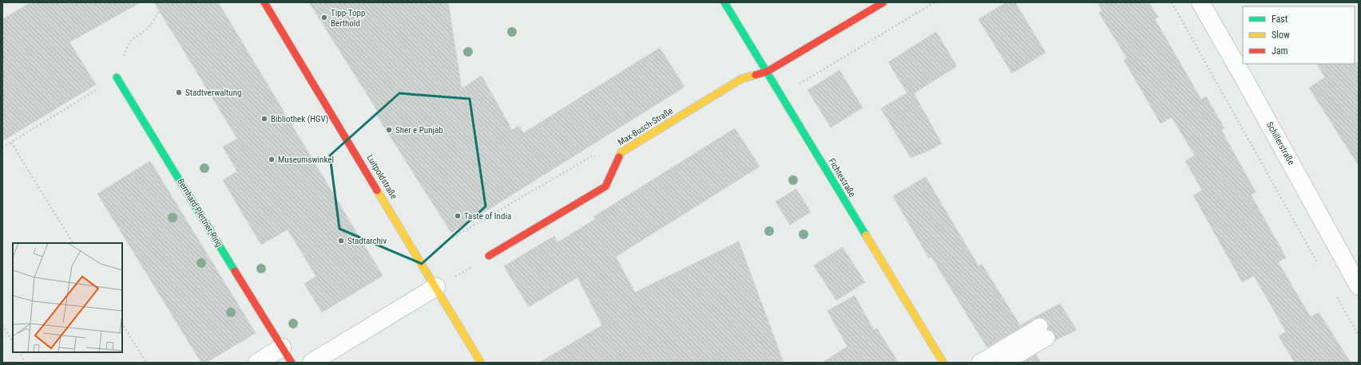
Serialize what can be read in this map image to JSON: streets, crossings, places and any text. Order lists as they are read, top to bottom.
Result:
{
  "streets": {
    "street": [
      "Max-Busch-Straße",
      "Schillerstraße",
      "Luitpoldstraße",
      "Fichtestraße",
      "Bernhard-Plettner-Ring"
    ]
  },
  "crossings": [
    ["Max-Busch-Straße", "Fichtestraße"]
  ],
  "places": [
    "Tipp-Topp Berthold",
    "Stadtverwaltung",
    "Bibliothek (HGV)",
    "Sher e Punjab",
    "Museumswinkel",
    "Taste of India",
    "Stadtarchiv"
  ],
  "legend": ["Fast", "Slow", "Jam"]
}
